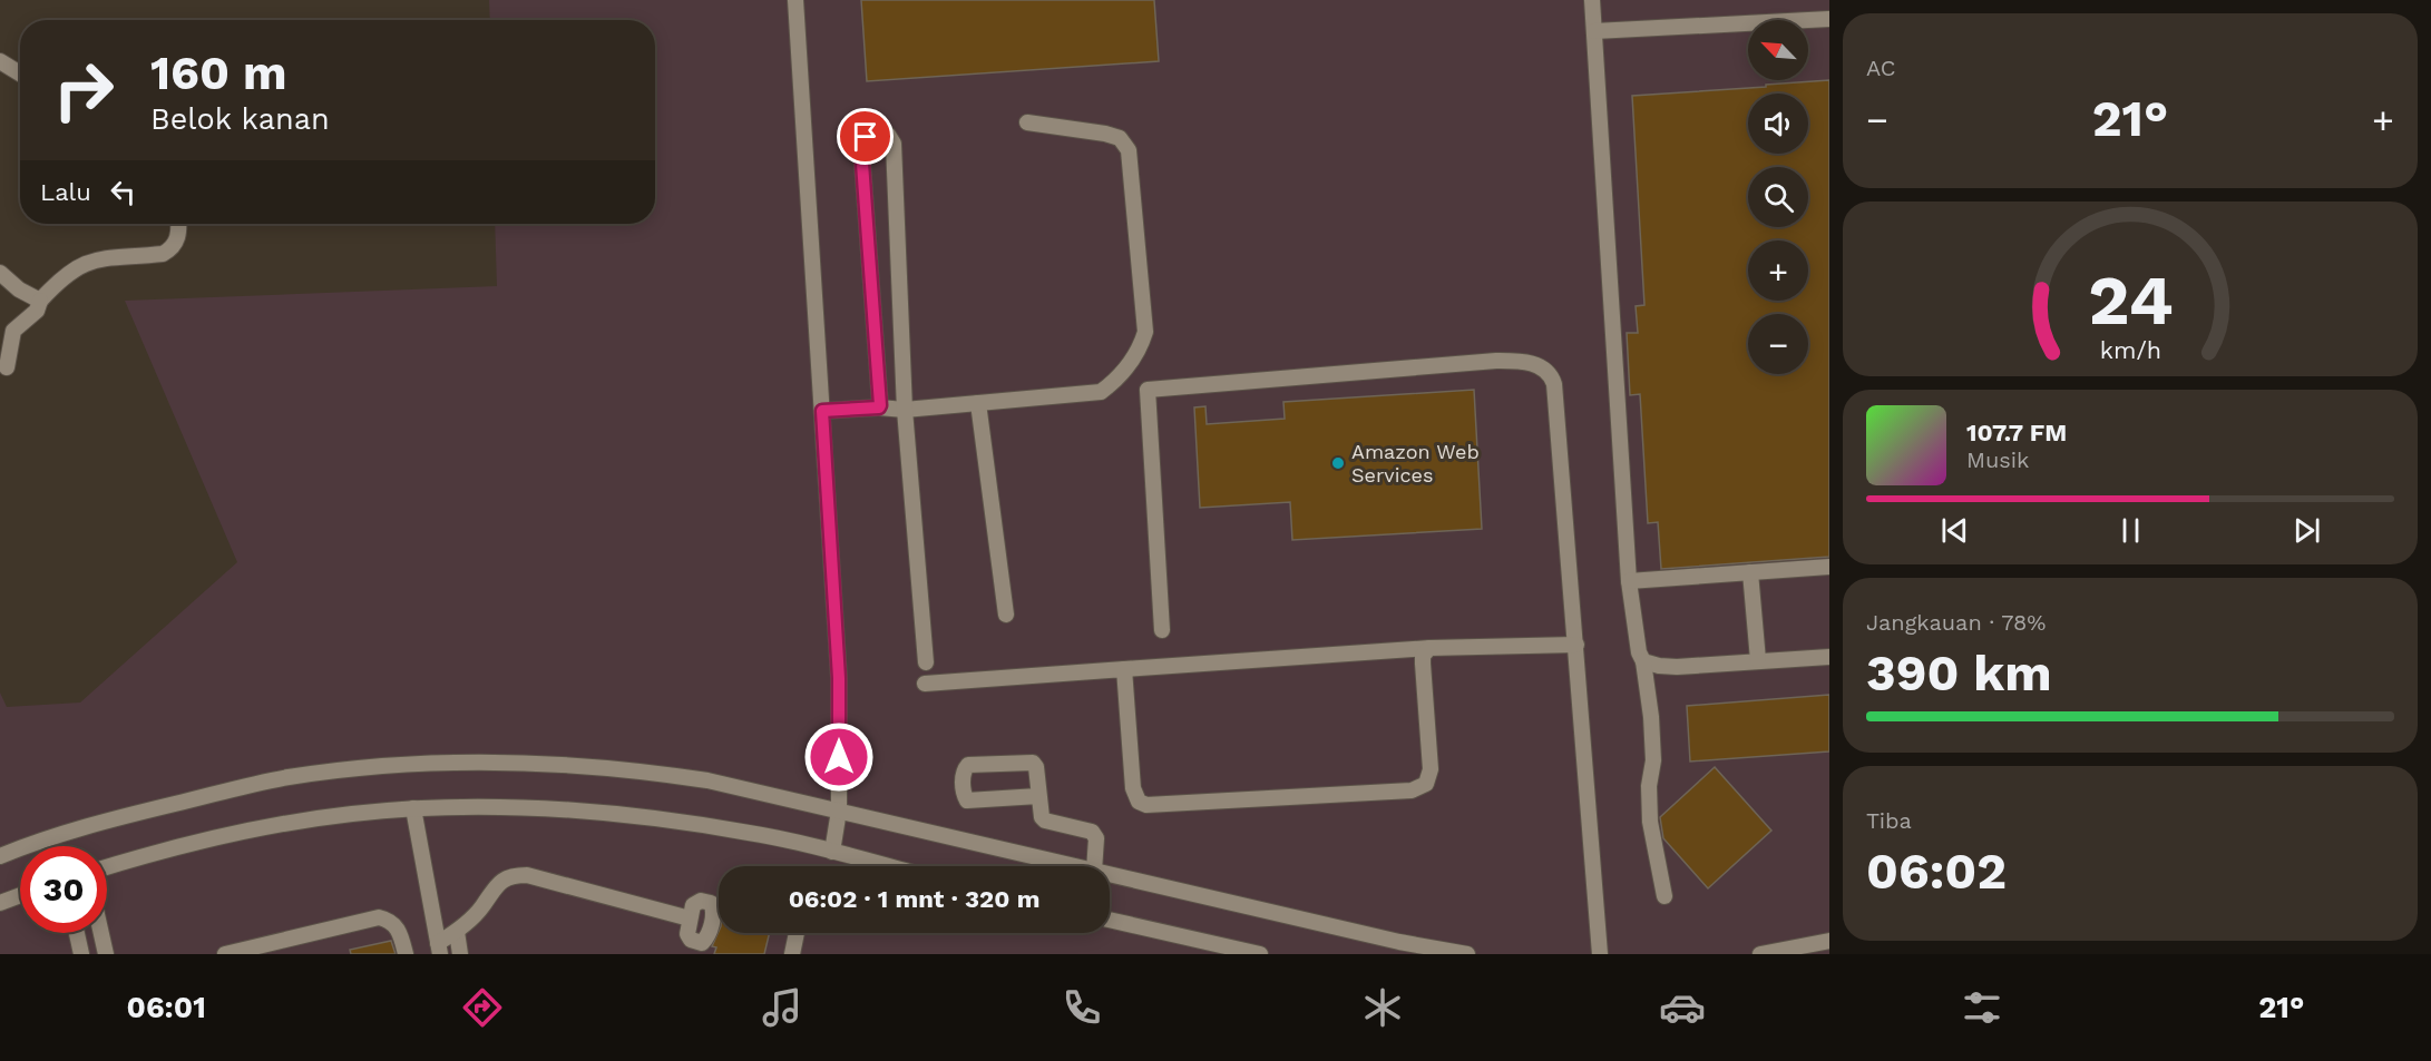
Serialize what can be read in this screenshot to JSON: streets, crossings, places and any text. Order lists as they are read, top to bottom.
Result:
{
  "places": ["Amazon Web Services"],
  "north": "top left",
  "page": {
    "tile": [
      "AC",
      ["Jangkauan · 78%", "390 km"],
      ["Tiba", "06:02"]
    ],
    "map_buttons": ["+", "−"],
    "turn": ["160 m", "Belok kanan"],
    "heat": ["−", "21°", "+"],
    "then": "Lalu",
    "song": ["107.7 FM", "Musik"],
    "limit": "30",
    "trip": "06:02 · 1 mnt · 320 m",
    "tabs": ["06:01", "21°"],
    "gauge": ["24", "km/h"]
  }
}
